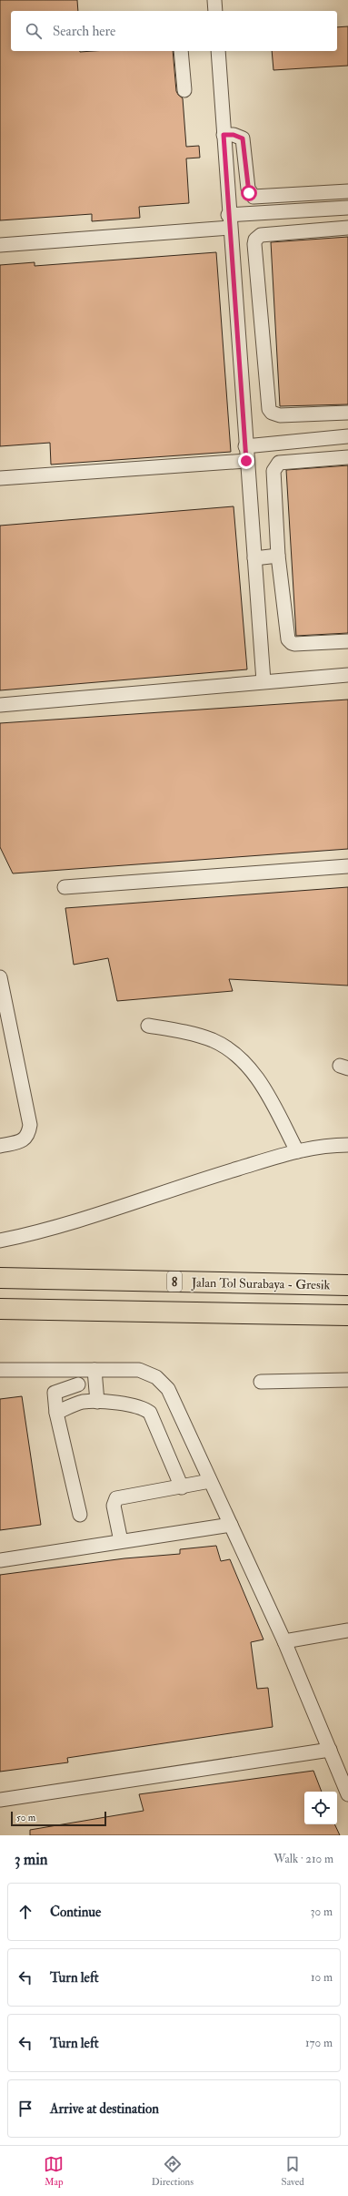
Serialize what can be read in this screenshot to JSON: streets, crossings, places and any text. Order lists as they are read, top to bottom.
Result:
{
  "streets": {
    "highway": ["8", "Jalan Tol Surabaya - Gresik"]
  },
  "scale_bar": "50 m",
  "page": {
    "search": "Search here",
    "scale": "50 m",
    "heading": ["3 min", "Walk · 210 m"],
    "list": [
      ["Continue", "30 m"],
      ["Turn left", "10 m"],
      ["Turn left", "170 m"],
      "Arrive at destination"
    ],
    "nav": ["Map", "Directions", "Saved"]
  }
}
